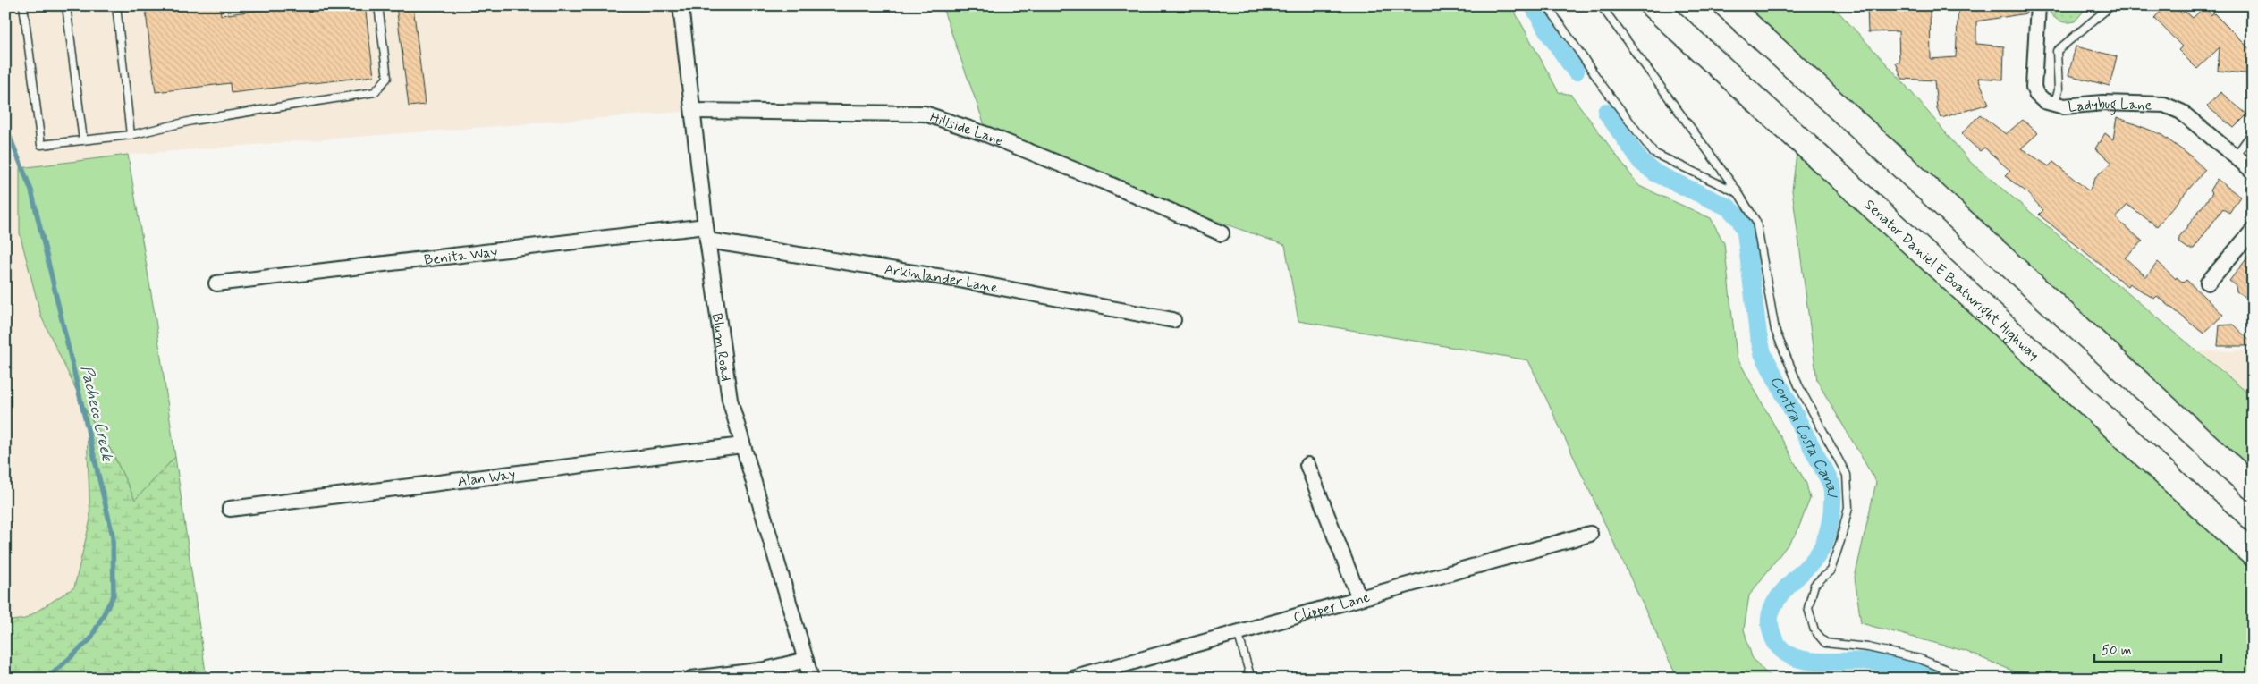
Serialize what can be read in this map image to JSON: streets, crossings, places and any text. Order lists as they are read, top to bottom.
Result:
{
  "streets": {
    "highway": ["Senator Daniel E Boatwright Highway"],
    "street": [
      "Ladybug Lane",
      "Hillside Lane",
      "Benita Way",
      "Arkinlander Lane",
      "Blum Road",
      "Alan Way",
      "Clipper Lane"
    ]
  },
  "crossings": [
    ["Hillside Lane", "Blum Road"],
    ["Benita Way", "Arkinlander Lane"],
    ["Benita Way", "Blum Road"],
    ["Arkinlander Lane", "Blum Road"],
    ["Blum Road", "Alan Way"]
  ],
  "water": ["Pacheco Creek", "Contra Costa Canal"],
  "scale_bar": "50 m"
}
